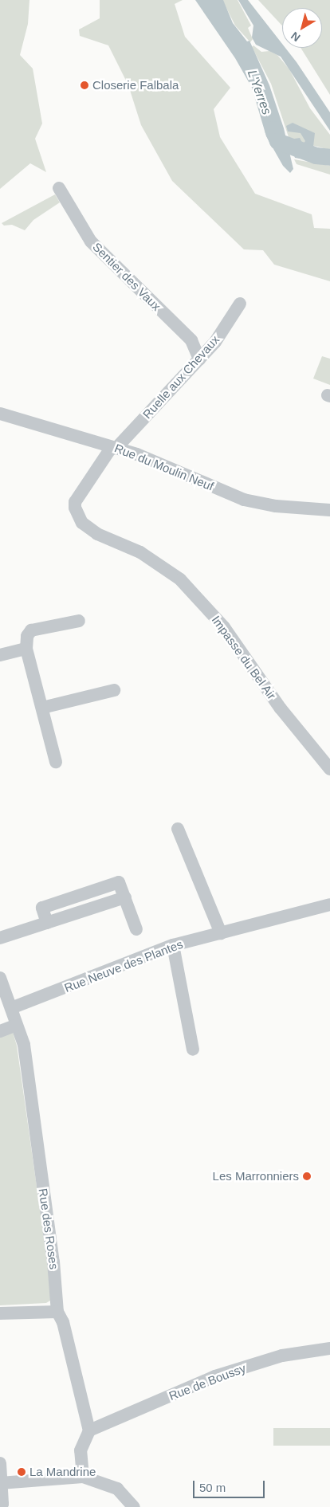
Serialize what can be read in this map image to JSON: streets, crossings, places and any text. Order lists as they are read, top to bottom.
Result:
{
  "streets": {
    "street": [
      "Sentier des Vaux",
      "Ruelle aux Chevaux",
      "Rue du Moulin Neuf",
      "Impasse du Bel Air",
      "Rue Neuve des Plantes",
      "Rue des Roses",
      "Rue de Boussy"
    ]
  },
  "crossings": [
    ["Sentier des Vaux", "Ruelle aux Chevaux"],
    ["Ruelle aux Chevaux", "Rue du Moulin Neuf"],
    ["Ruelle aux Chevaux", "Impasse du Bel Air"],
    ["Rue du Moulin Neuf", "Impasse du Bel Air"],
    ["Rue Neuve des Plantes", "Rue des Roses"],
    ["Rue des Roses", "Rue de Boussy"]
  ],
  "water": ["L'Yerres"],
  "places": ["Closerie Falbala", "Les Marronniers", "La Mandrine"],
  "scale_bar": "50 m",
  "north": "bottom left"
}
